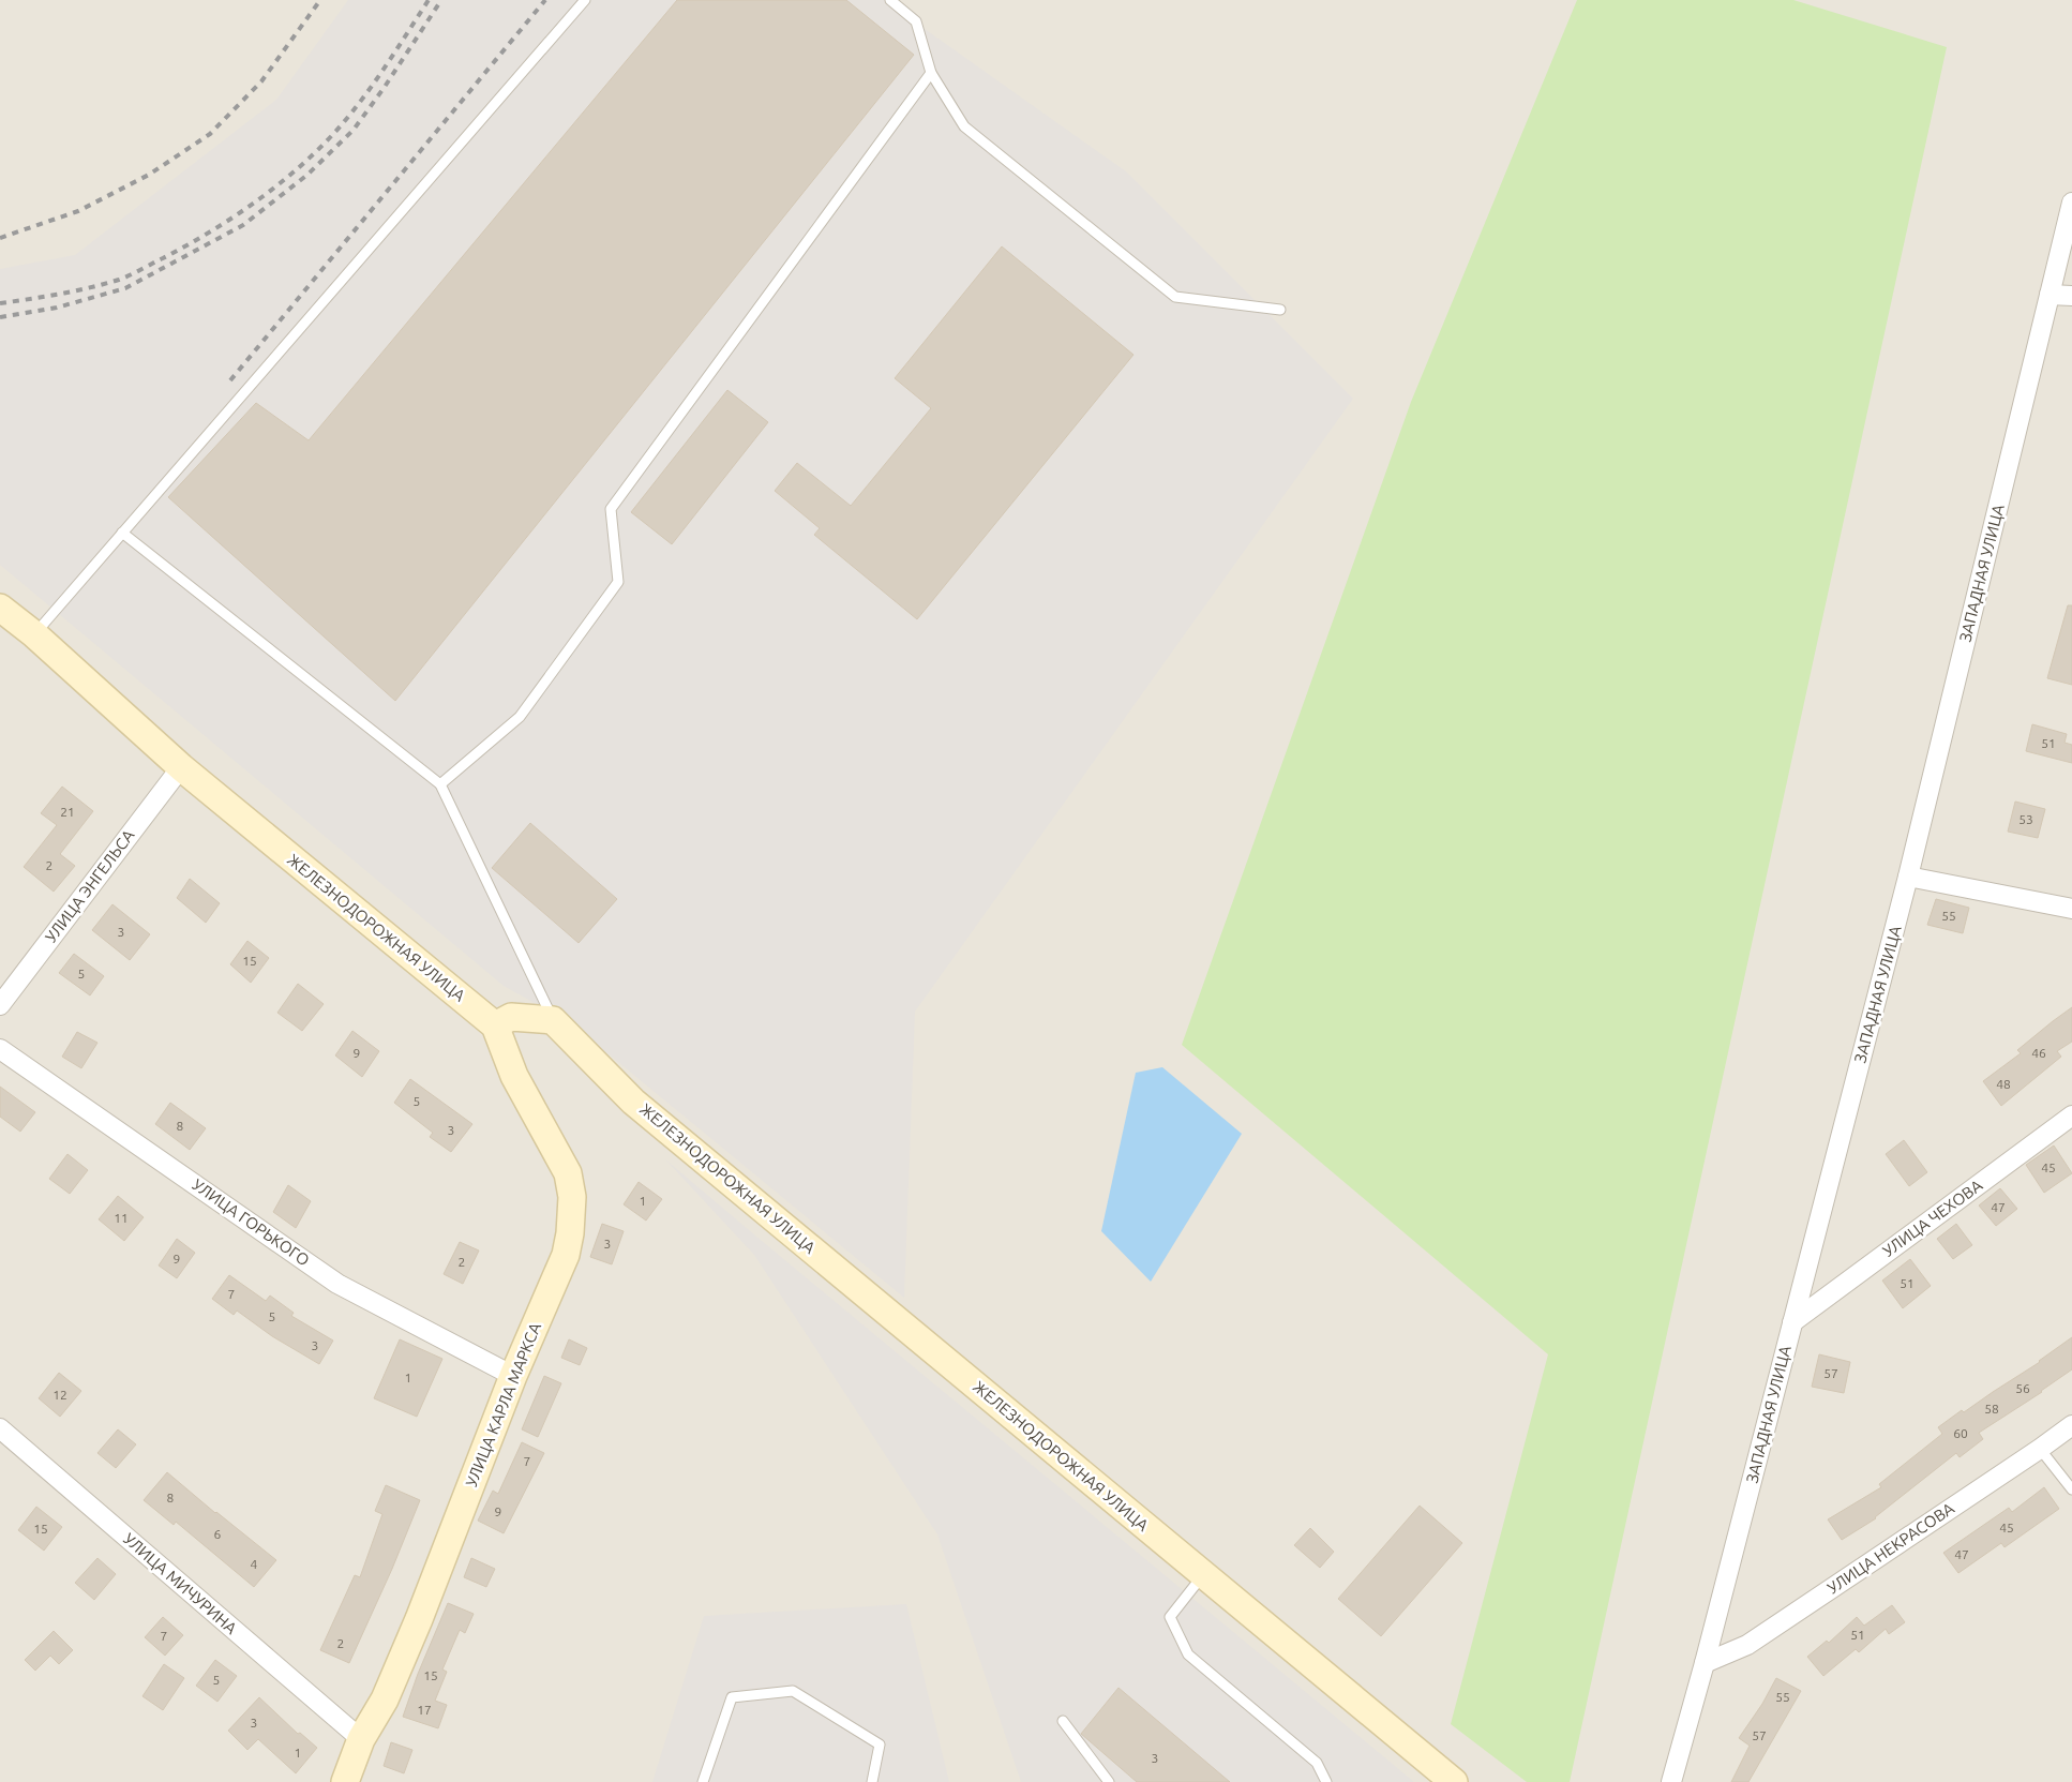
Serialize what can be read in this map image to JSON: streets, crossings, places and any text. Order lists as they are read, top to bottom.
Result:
{
  "streets": {
    "main road": ["ЖЕЛЕЗНОДОРОЖНАЯ УЛИЦА", "УЛИЦА КАРЛА МАРКСА"],
    "street": [
      "ЗАПАДНАЯ УЛИЦА",
      "УЛИЦА ЭНГЕЛЬСА",
      "УЛИЦА ЧЕХОВА",
      "УЛИЦА ГОРЬКОГО",
      "УЛИЦА НЕКРАСОВА",
      "УЛИЦА МИЧУРИНА"
    ]
  },
  "crossings": [
    ["ЗАПАДНАЯ УЛИЦА", "УЛИЦА ЧЕХОВА"],
    ["ЗАПАДНАЯ УЛИЦА", "УЛИЦА НЕКРАСОВА"],
    ["УЛИЦА ЭНГЕЛЬСА", "ЖЕЛЕЗНОДОРОЖНАЯ УЛИЦА"],
    ["ЖЕЛЕЗНОДОРОЖНАЯ УЛИЦА", "УЛИЦА КАРЛА МАРКСА"],
    ["УЛИЦА ГОРЬКОГО", "УЛИЦА КАРЛА МАРКСА"],
    ["УЛИЦА КАРЛА МАРКСА", "УЛИЦА МИЧУРИНА"]
  ],
  "house_numbers": [
    "51",
    "21",
    "53",
    "2",
    "55",
    "3",
    "15",
    "5",
    "9",
    "46",
    "48",
    "5",
    "8",
    "3",
    "45",
    "1",
    "47",
    "11",
    "3",
    "9",
    "2",
    "51",
    "7",
    "5",
    "3",
    "57",
    "1",
    "56",
    "12",
    "58",
    "60",
    "7",
    "8",
    "9",
    "45",
    "15",
    "6",
    "47",
    "4",
    "51",
    "7",
    "2",
    "15",
    "5",
    "55",
    "17",
    "3",
    "57",
    "1",
    "3"
  ]
}
